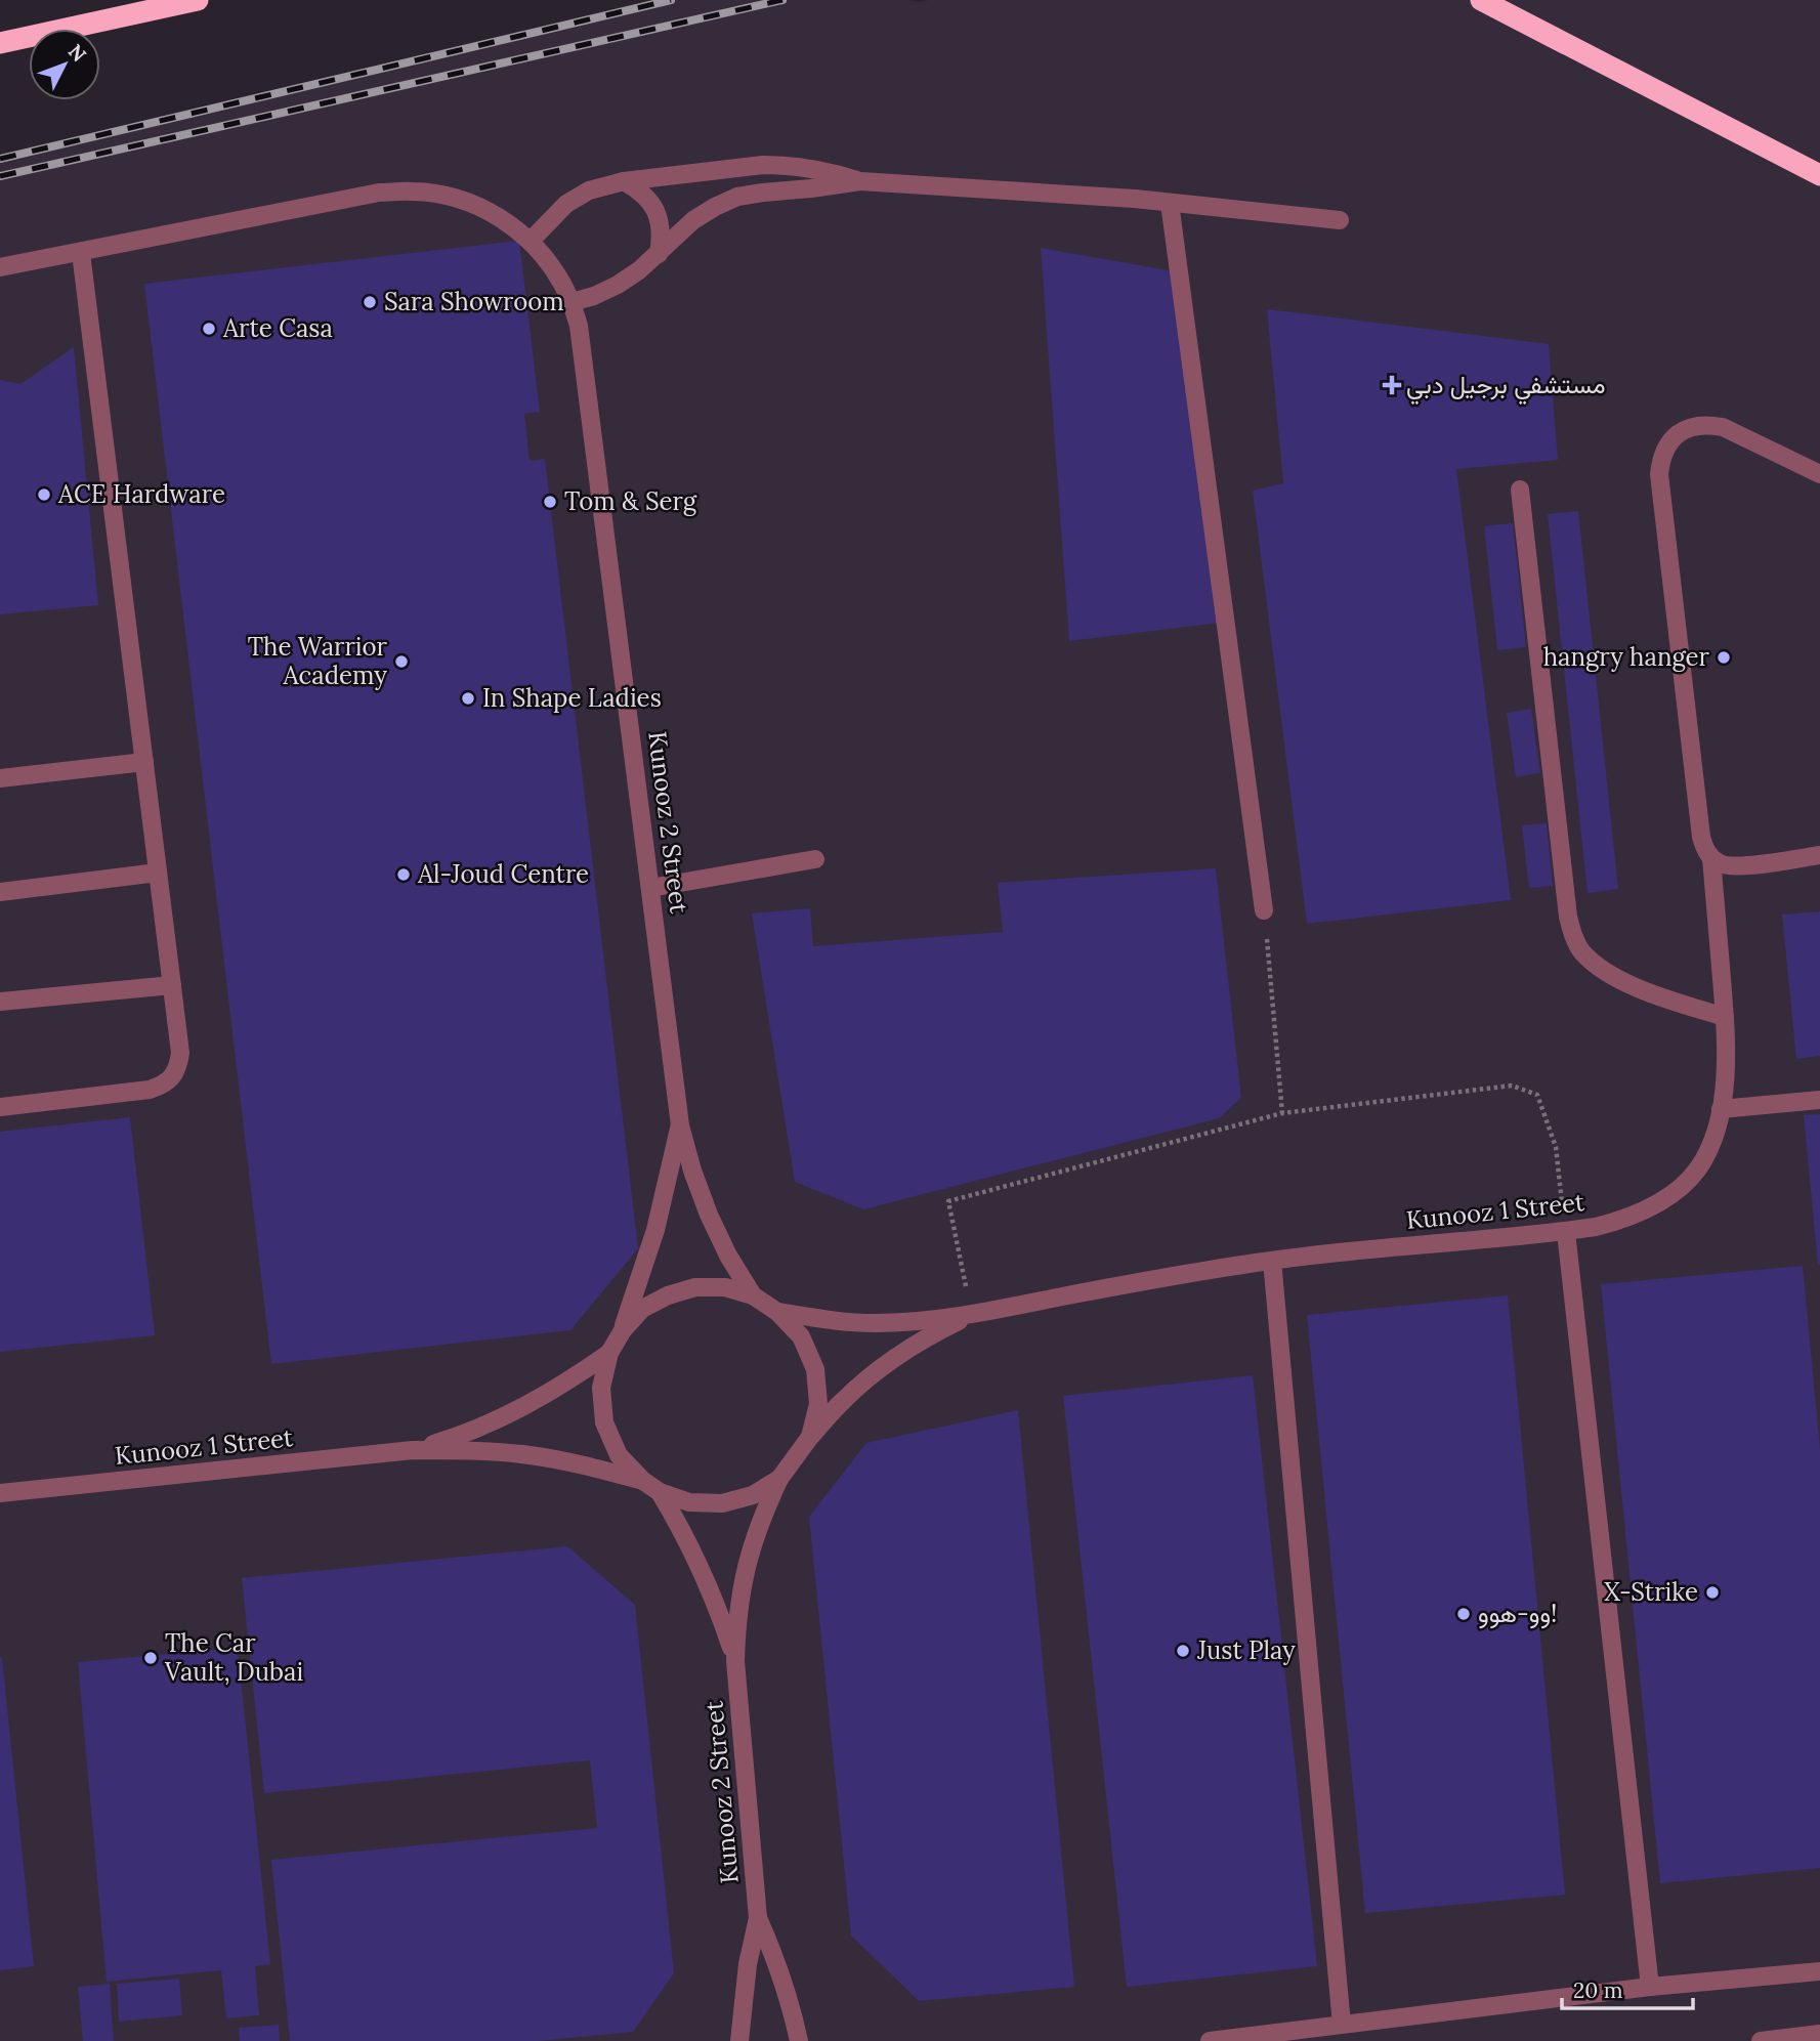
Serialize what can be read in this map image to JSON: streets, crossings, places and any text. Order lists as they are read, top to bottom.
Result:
{
  "streets": {
    "street": ["Kunooz 2 Street", "Kunooz 1 Street"]
  },
  "crossings": [
    ["Kunooz 2 Street", "Kunooz 1 Street"]
  ],
  "places": {
    "other": [
      "Sara Showroom",
      "Arte Casa",
      "ACE Hardware",
      "Tom & Serg",
      "hangry hanger",
      "The Warrior Academy",
      "In Shape Ladies",
      "Al-Joud Centre",
      "X-Strike",
      "وو-هوو!",
      "Just Play",
      "The Car Vault, Dubai"
    ],
    "health": ["مستشفي برجيل دبي"]
  },
  "scale_bar": "20 m",
  "north": "top right"
}
